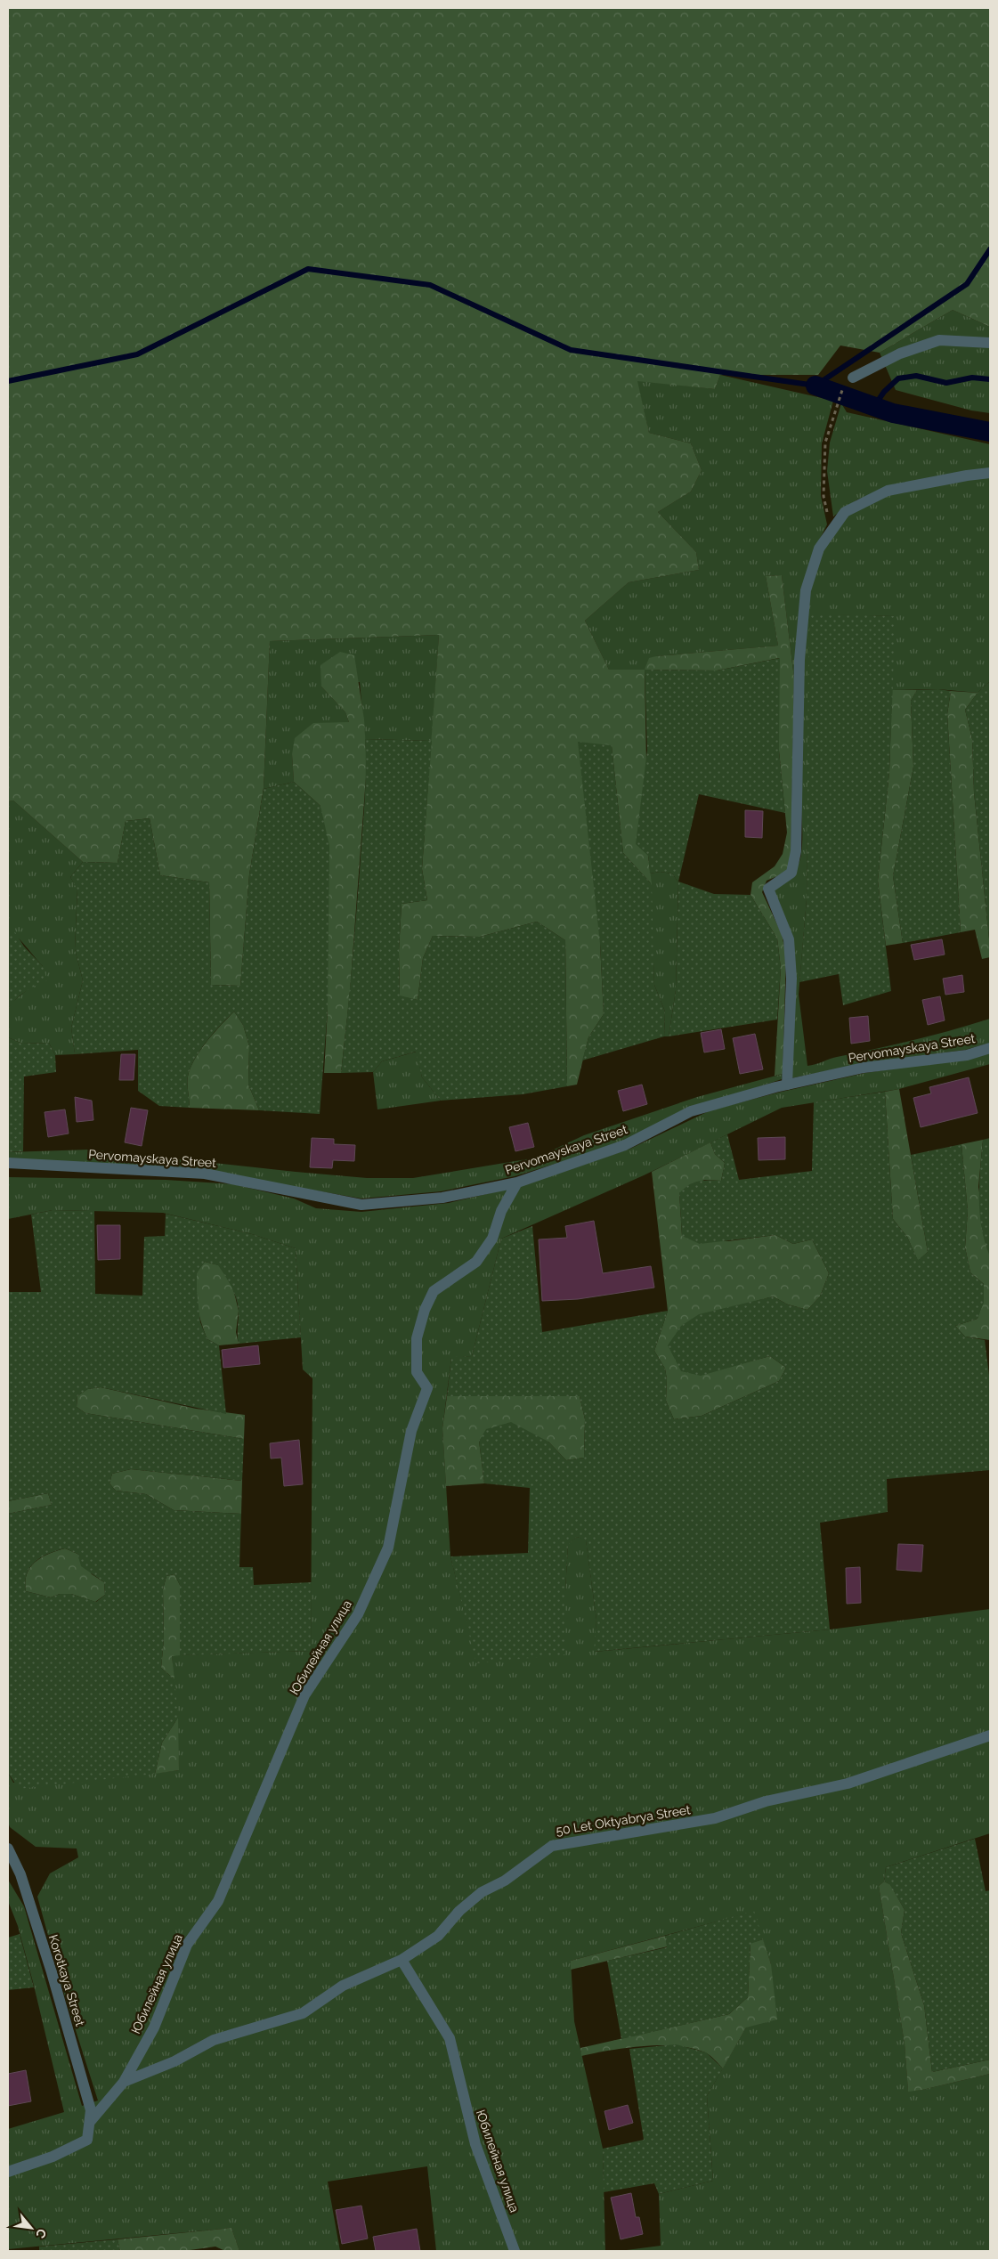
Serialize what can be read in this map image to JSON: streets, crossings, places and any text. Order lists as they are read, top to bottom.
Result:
{
  "streets": {
    "street": [
      "Pervomayskaya Street",
      "Юбилейная улица",
      "50 Let Oktyabrya Street",
      "Korotkaya Street"
    ]
  },
  "crossings": [
    ["Pervomayskaya Street", "Юбилейная улица"],
    ["Юбилейная улица", "50 Let Oktyabrya Street"],
    ["50 Let Oktyabrya Street", "Korotkaya Street"]
  ],
  "north": "bottom right"
}
